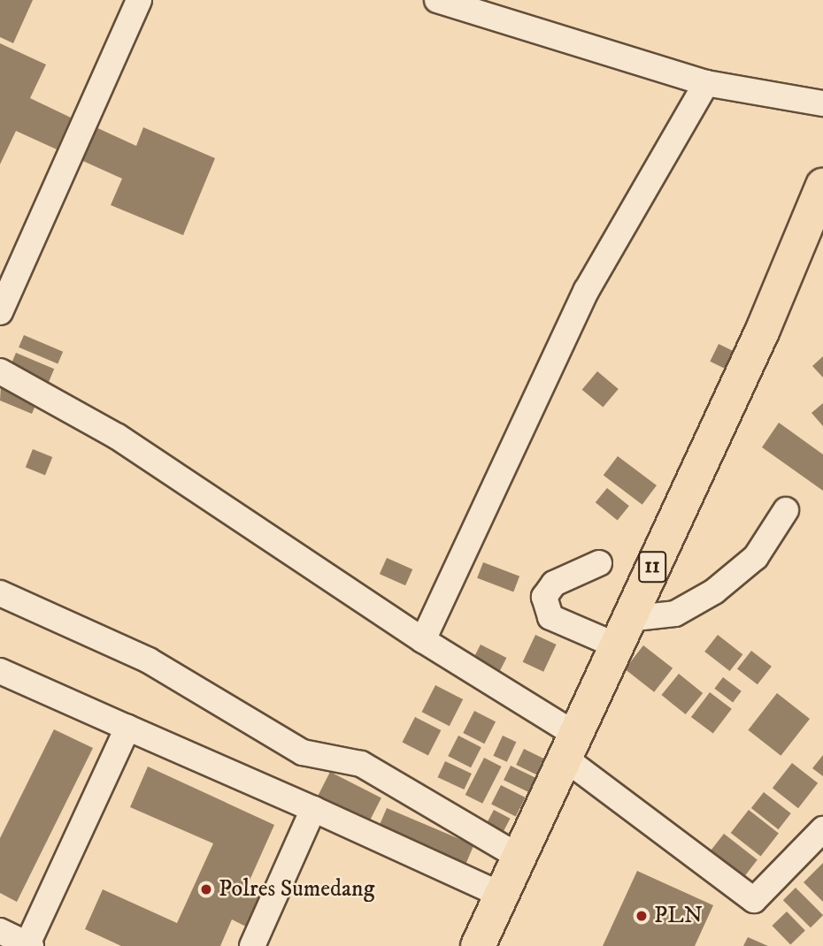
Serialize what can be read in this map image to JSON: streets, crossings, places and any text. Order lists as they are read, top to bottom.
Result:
{
  "streets": {
    "highway": ["11"]
  },
  "places": ["Polres Sumedang", "PLN"]
}
